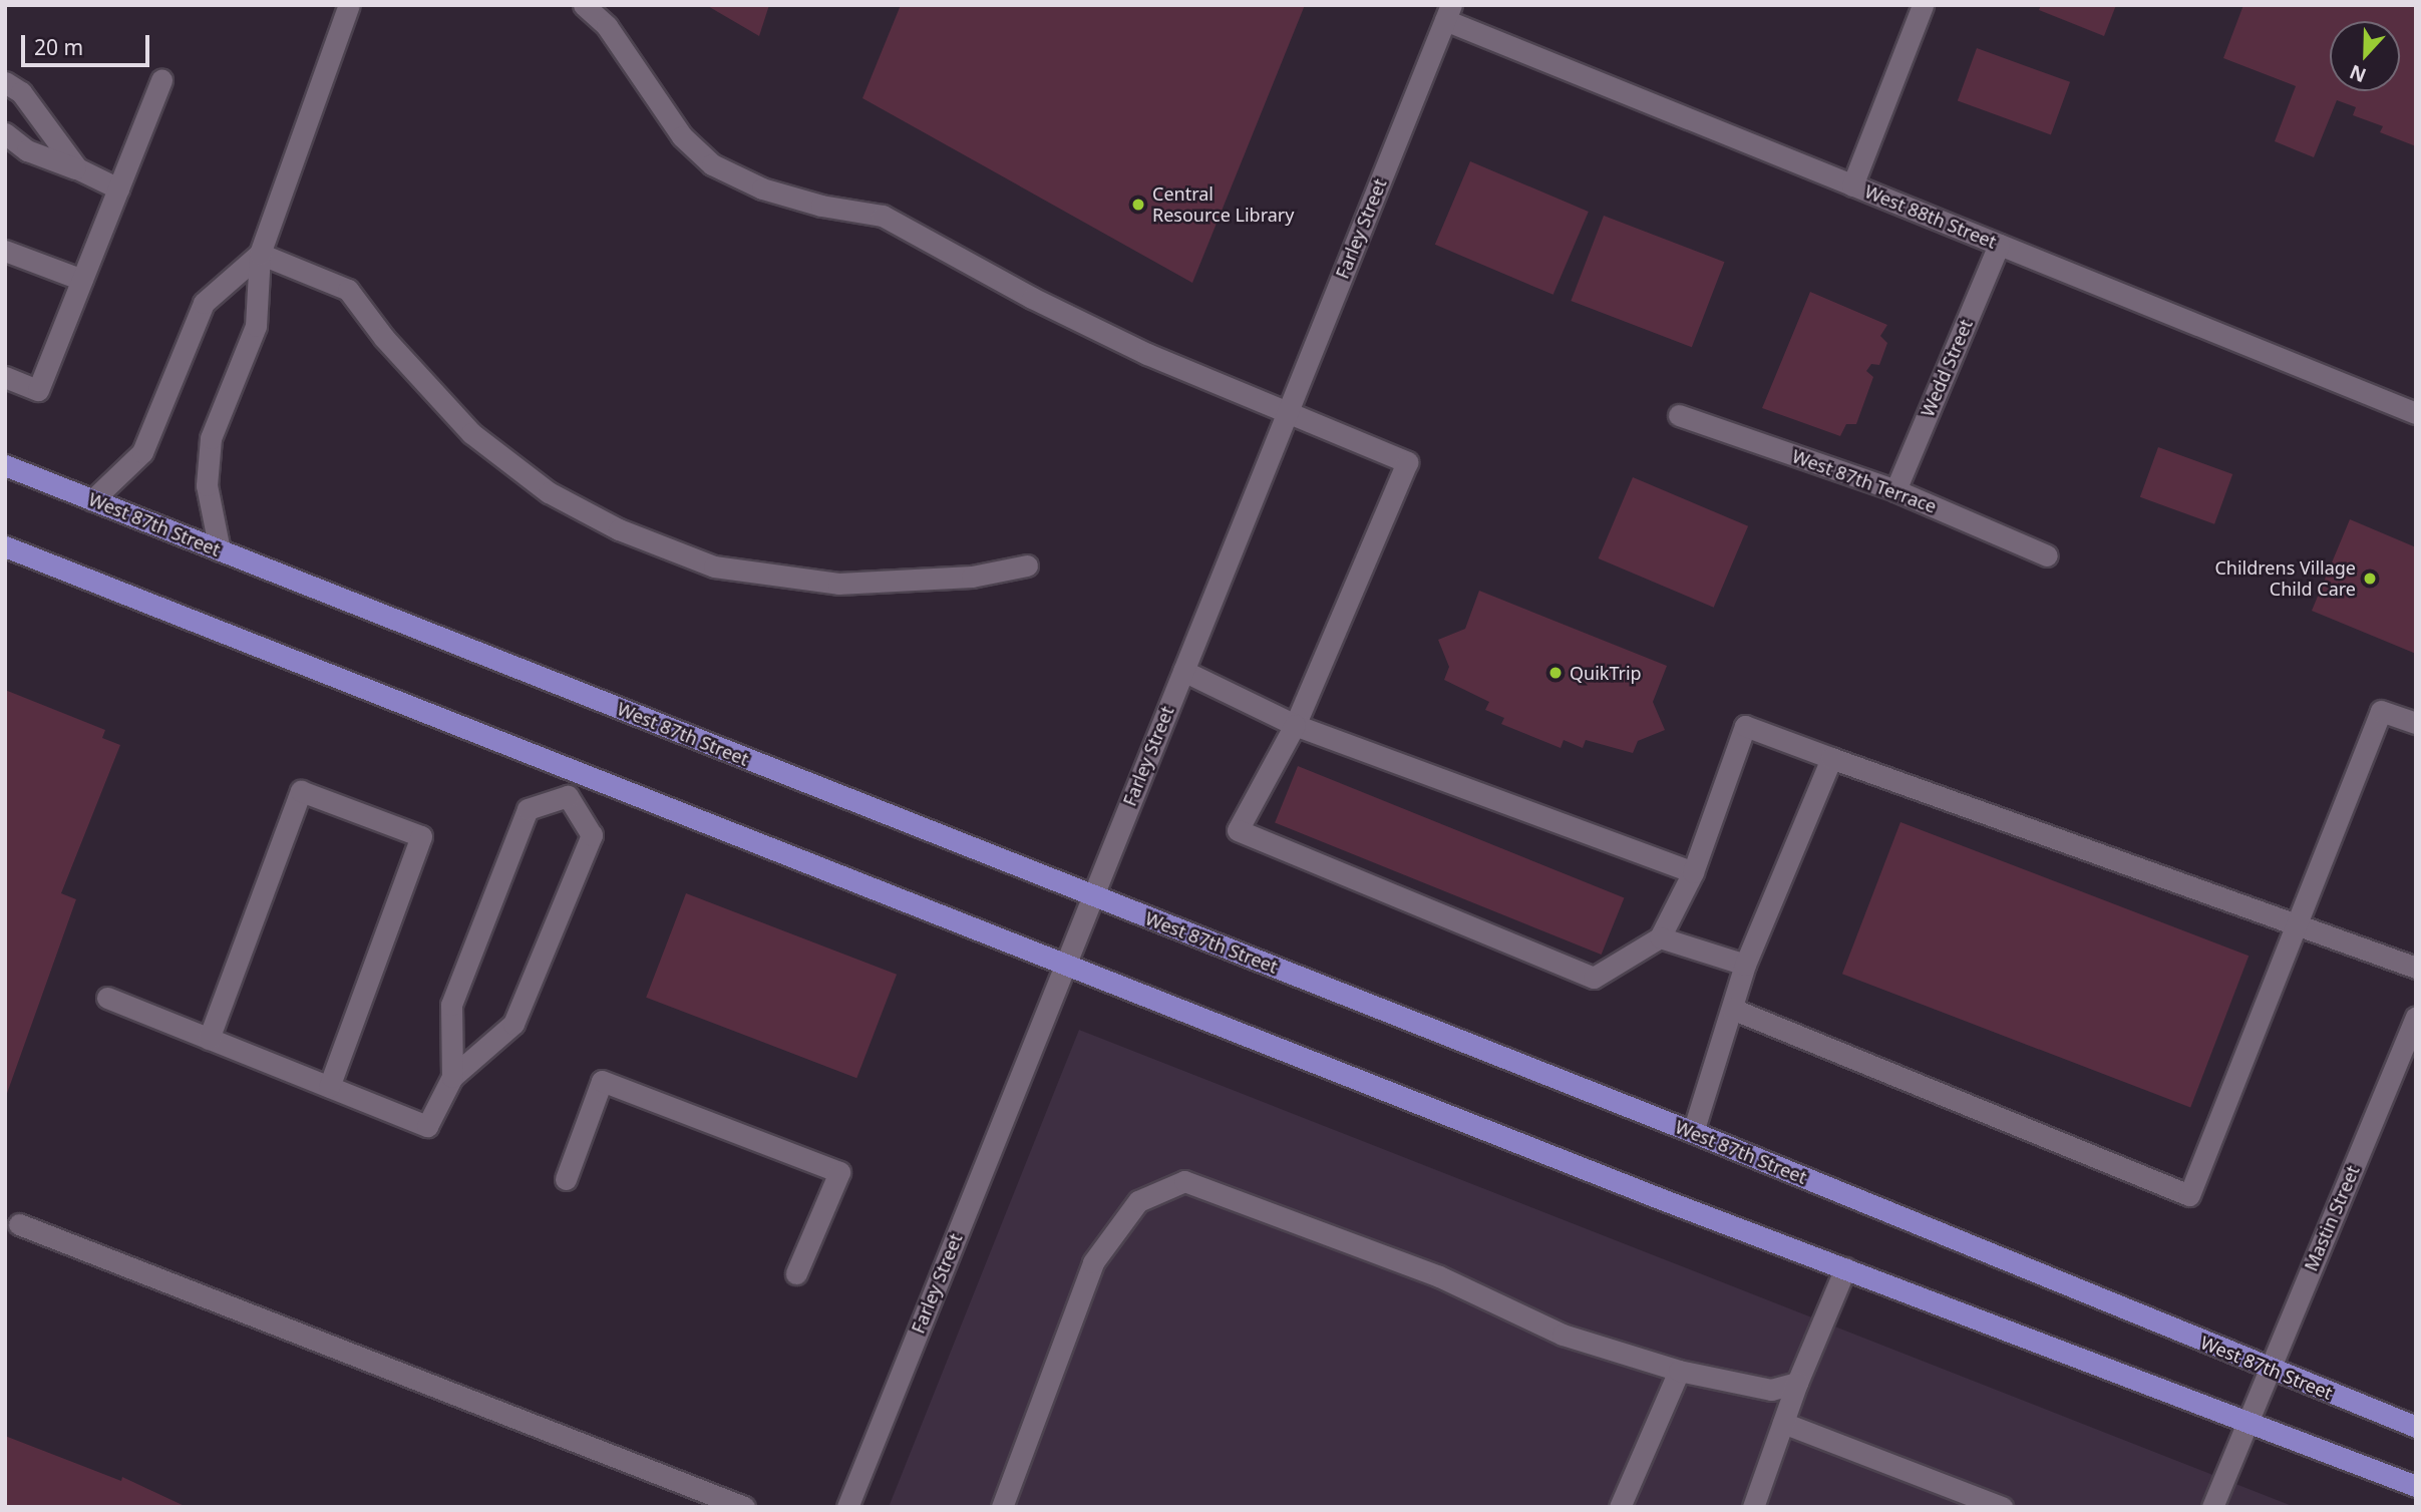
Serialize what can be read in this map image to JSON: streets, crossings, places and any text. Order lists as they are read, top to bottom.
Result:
{
  "streets": {
    "main road": ["West 87th Street"],
    "street": [
      "West 88th Street",
      "Farley Street",
      "Wedd Street",
      "West 87th Terrace",
      "Mastin Street"
    ]
  },
  "crossings": [
    ["West 88th Street", "Farley Street"],
    ["West 88th Street", "Wedd Street"],
    ["Farley Street", "West 87th Street"],
    ["Wedd Street", "West 87th Terrace"],
    ["West 87th Street", "Mastin Street"]
  ],
  "places": ["Central Resource Library", "Childrens Village Child Care", "QuikTrip"],
  "scale_bar": "20 m",
  "north": "bottom"
}
